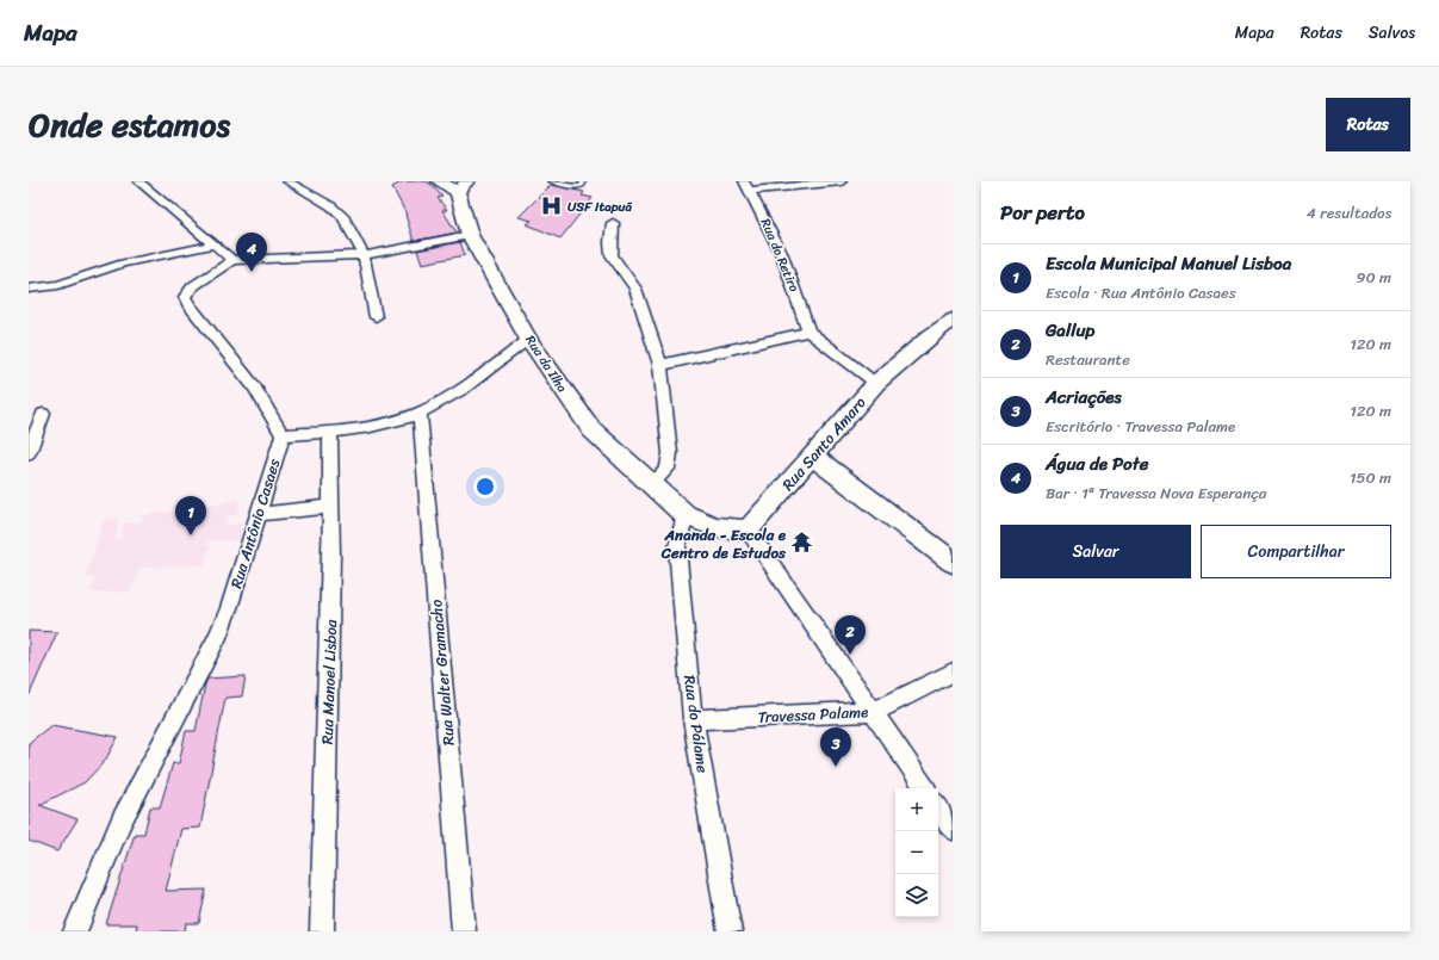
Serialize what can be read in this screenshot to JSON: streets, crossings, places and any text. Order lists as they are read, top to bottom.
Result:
{
  "streets": {
    "main road": ["Rua da Ilha", "Rua Santo Amaro"],
    "street": [
      "Rua do Retiro",
      "Rua Antônio Casaes",
      "Rua Walter Gramacho",
      "Rua Manoel Lisboa",
      "Travessa Palame",
      "Rua do Pálame"
    ]
  },
  "crossings": [
    ["Rua da Ilha", "Rua do Pálame"],
    ["Travessa Palame", "Rua do Pálame"]
  ],
  "places": {
    "hospital": ["USF Itapuã"],
    "temple": ["Ananda - Escola e Centro de Estudos"]
  },
  "page": {
    "header": "Mapa",
    "nav": ["Mapa", "Rotas", "Salvos"],
    "title": "Onde estamos",
    "buttons": [
      "Rotas",
      ["Salvar", "Compartilhar"]
    ],
    "heading": ["Por perto", "4 resultados"],
    "pins": [
      "4",
      "1",
      "2",
      "3"
    ],
    "list": [
      {
        "mark": "1",
        "name": "Escola Municipal Manuel Lisboa",
        "note": "Escola · Rua Antônio Casaes",
        "value": "90 m"
      },
      {
        "mark": "2",
        "name": "Gallup",
        "note": "Restaurante",
        "value": "120 m"
      },
      {
        "mark": "3",
        "name": "Acriações",
        "note": "Escritório · Travessa Palame",
        "value": "120 m"
      },
      {
        "mark": "4",
        "name": "Água de Pote",
        "note": "Bar · 1ª Travessa Nova Esperança",
        "value": "150 m"
      }
    ],
    "map_buttons": ["+", "−"]
  }
}
